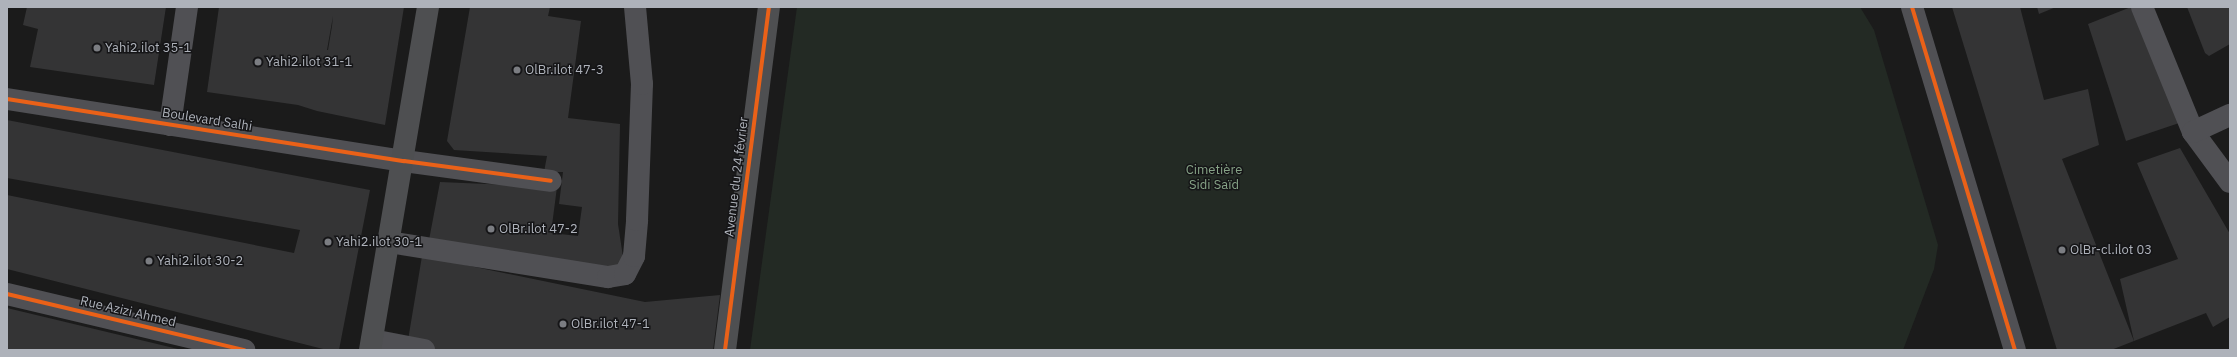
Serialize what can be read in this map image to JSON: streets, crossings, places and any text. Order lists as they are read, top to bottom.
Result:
{
  "streets": {
    "main road": ["Avenue du 24 février"],
    "street": ["Boulevard Salhi", "Rue Azizi Ahmed"]
  },
  "parks": ["Cimetière Sidi Saïd"],
  "places": [
    "Yahi2.ilot 35-1",
    "Yahi2.ilot 31-1",
    "OlBr.ilot 47-3",
    "OlBr.ilot 47-2",
    "Yahi2.ilot 30-1",
    "OlBr-cl.ilot 03",
    "Yahi2.ilot 30-2",
    "OlBr.ilot 47-1"
  ]
}
